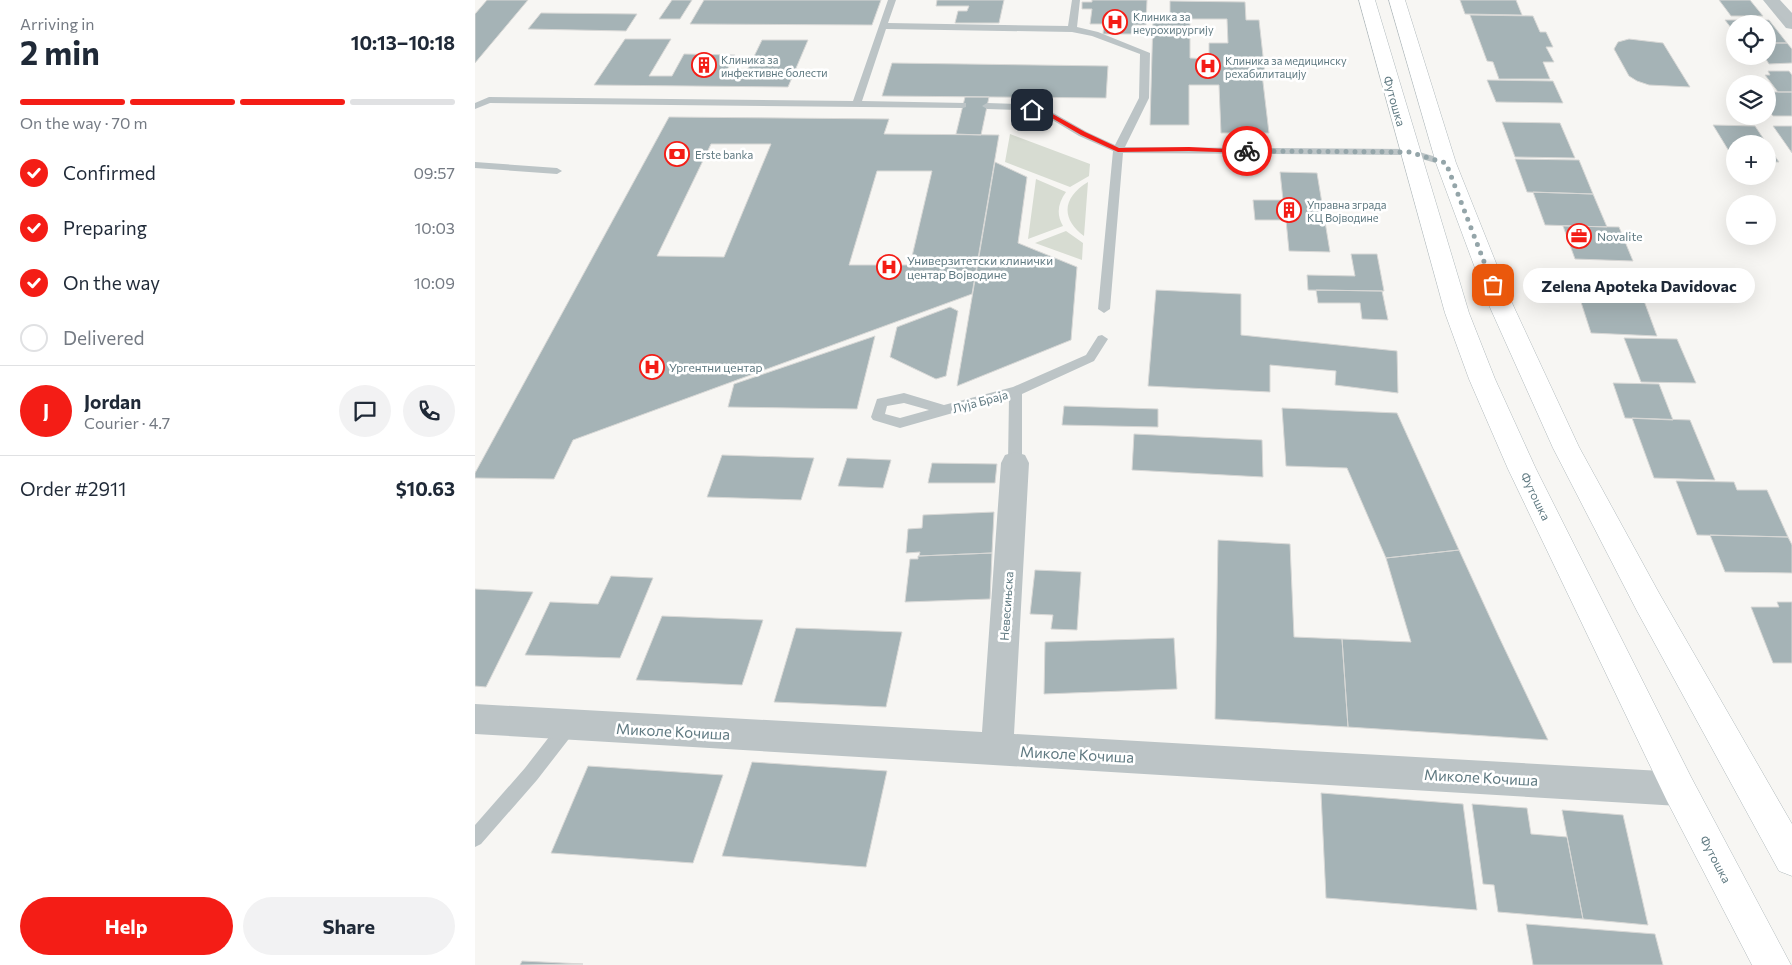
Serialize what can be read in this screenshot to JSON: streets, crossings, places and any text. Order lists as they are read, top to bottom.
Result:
{
  "streets": {
    "main road": ["Футошка"],
    "street": ["Невесињска", "Миколе Кочиша"],
    "lane": ["Луја Браја"]
  },
  "crossings": [
    ["Футошка", "Миколе Кочиша"],
    ["Невесињска", "Миколе Кочиша"]
  ],
  "places": {
    "hospital": [
      "Клиника за неурохирургију",
      "Клиника за медицинску рехабилитацију",
      "Универзитетски клинички центар Војводине",
      "Ургентни центар"
    ],
    "building": ["Клиника за инфективне болести", "Управна зграда КЦ Војводине"],
    "bank": ["Erste banka"],
    "office": ["Novalite"],
    "other": ["Zelena Apoteka Davidovac"]
  },
  "page": {
    "heading": ["2 min", "Arriving in", "10:13–10:18"],
    "panel": [
      "Jordan",
      "Courier · 4.7",
      "Order #2911",
      "$10.63"
    ],
    "map_buttons": ["+", "−"],
    "bar": "On the way · 70 m",
    "list": [
      ["Confirmed", "09:57"],
      ["Preparing", "10:03"],
      ["On the way", "10:09"],
      "Delivered"
    ],
    "bubble": "Zelena Apoteka Davidovac",
    "round": "J",
    "buttons": ["Help", "Share"]
  }
}
